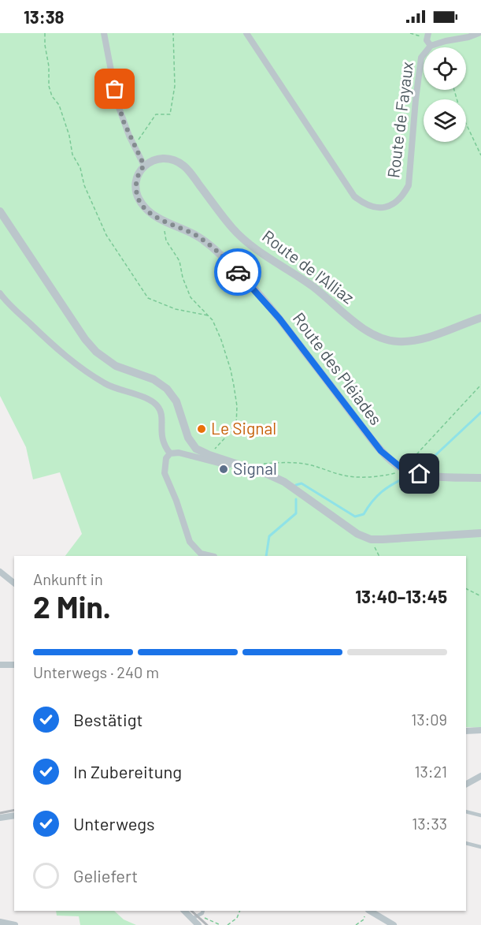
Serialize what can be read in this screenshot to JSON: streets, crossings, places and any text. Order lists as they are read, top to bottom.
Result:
{
  "streets": {
    "street": ["Route de Fayaux", "Route de l'Alliaz", "Route des Pléiades"]
  },
  "crossings": [
    ["Route de l'Alliaz", "Route des Pléiades"]
  ],
  "places": ["Le Signal", "Signal"],
  "page": {
    "status": "13:38",
    "heading": ["2 Min.", "Ankunft in", "13:40–13:45"],
    "bar": "Unterwegs · 240 m",
    "list": [
      ["Bestätigt", "13:09"],
      ["In Zubereitung", "13:21"],
      ["Unterwegs", "13:33"],
      "Geliefert"
    ]
  }
}
